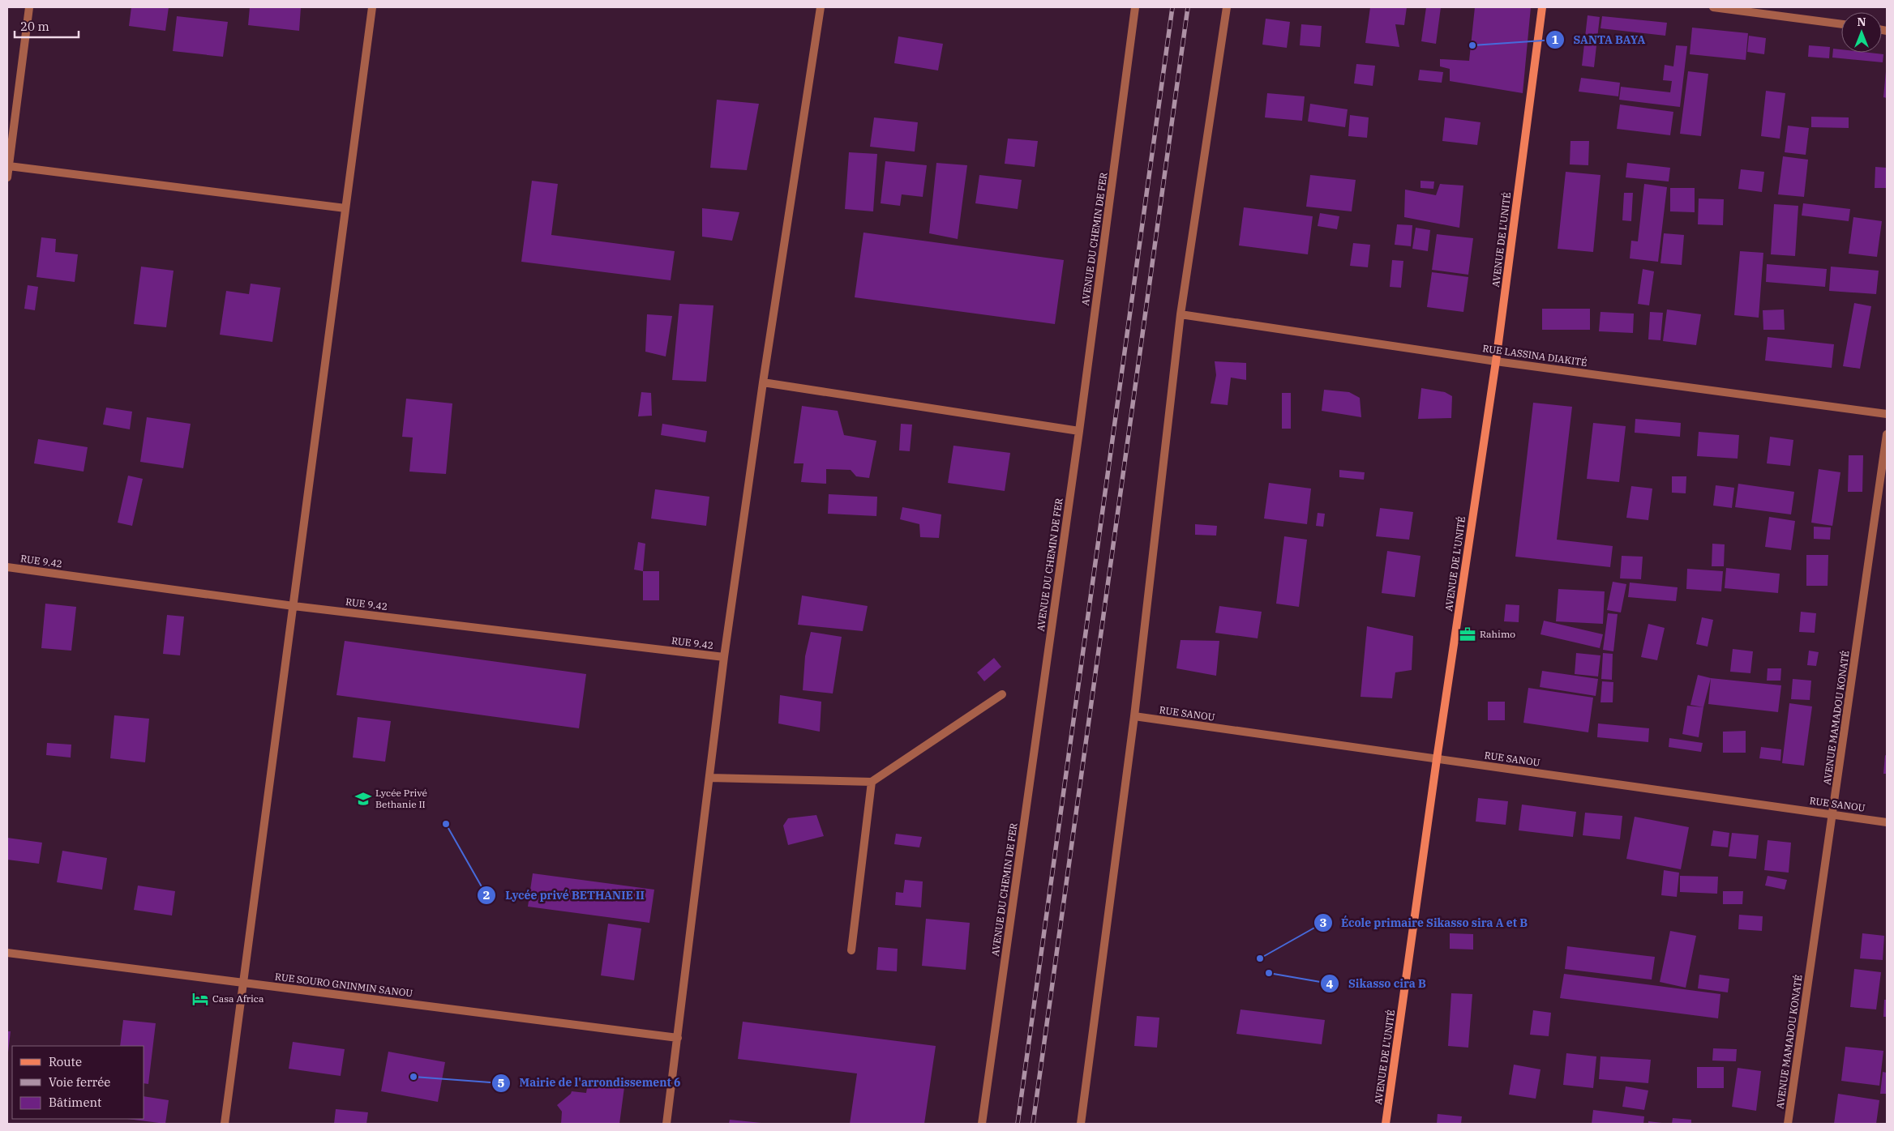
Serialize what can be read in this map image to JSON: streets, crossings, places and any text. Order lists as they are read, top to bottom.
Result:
{
  "streets": {
    "street": [
      "AVENUE DU CHEMIN DE FER",
      "AVENUE DE L'UNITÉ",
      "RUE LASSINA DIAKITÉ",
      "RUE 9.42",
      "RUE SANOU",
      "AVENUE MAMADOU KONATÉ",
      "RUE SOURO GNINMIN SANOU"
    ]
  },
  "crossings": [
    ["AVENUE DE L'UNITÉ", "RUE LASSINA DIAKITÉ"],
    ["AVENUE DE L'UNITÉ", "RUE SANOU"],
    ["RUE SANOU", "AVENUE MAMADOU KONATÉ"]
  ],
  "places": {
    "other": [
      "SANTA BAYA",
      "Lycée privé BETHANIE II",
      "École primaire Sikasso sira A et B",
      "Sikasso cira B",
      "Mairie de l'arrondissement 6"
    ],
    "office": ["Rahimo"],
    "school or university": ["Lycée Privé Bethanie II"],
    "hotel": ["Casa Africa"]
  },
  "legend": ["Route", "Voie ferrée", "Bâtiment"],
  "scale_bar": "20 m",
  "north": "top"
}
